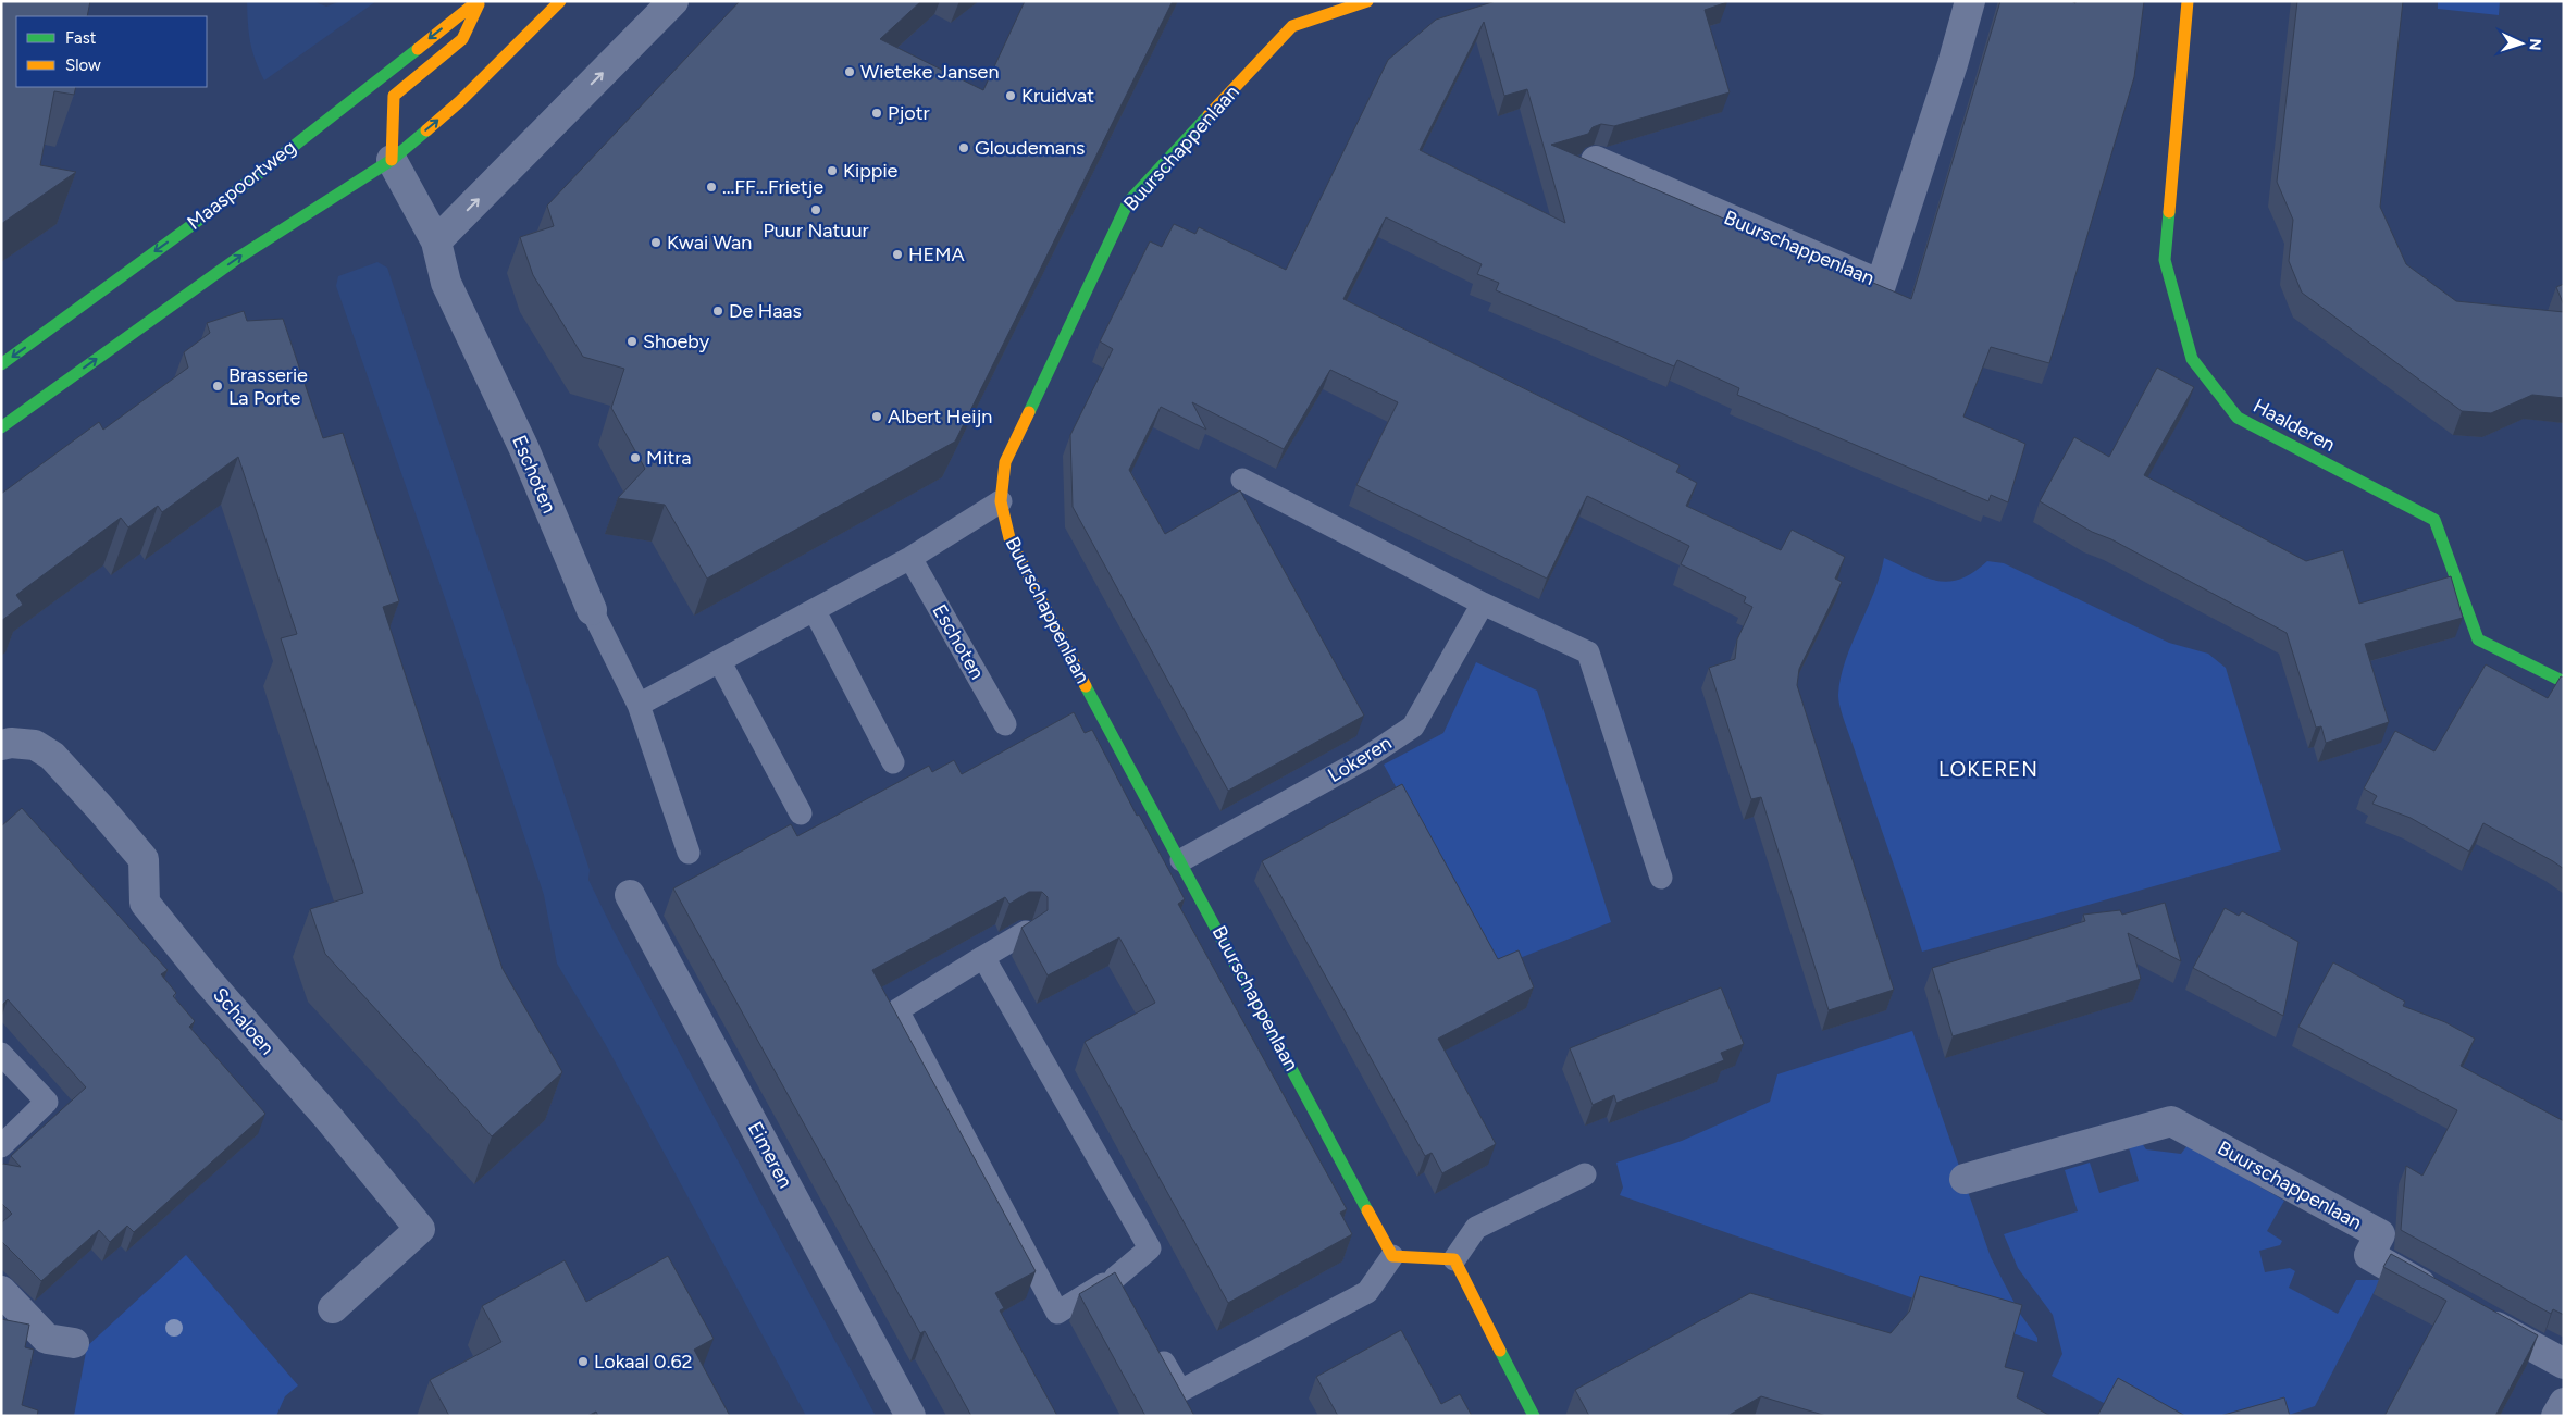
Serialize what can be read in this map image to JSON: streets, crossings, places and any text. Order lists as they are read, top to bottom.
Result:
{
  "streets": {
    "street": [
      "Buurschappenlaan",
      "Maaspoortweg",
      "Haalderen",
      "Eschoten",
      "Schaloen",
      "Eimeren"
    ],
    "lane": ["Lokeren"]
  },
  "crossings": [
    ["Buurschappenlaan", "Lokeren"]
  ],
  "districts": ["LOKEREN"],
  "places": [
    "Wieteke Jansen",
    "Kruidvat",
    "Pjotr",
    "Gloudemans",
    "Kippie",
    "...FF...Frietje",
    "Puur Natuur",
    "Kwai Wan",
    "HEMA",
    "De Haas",
    "Shoeby",
    "Brasserie La Porte",
    "Albert Heijn",
    "Mitra",
    "Lokaal 0.62"
  ],
  "legend": ["Fast", "Slow"],
  "north": "right"
}
